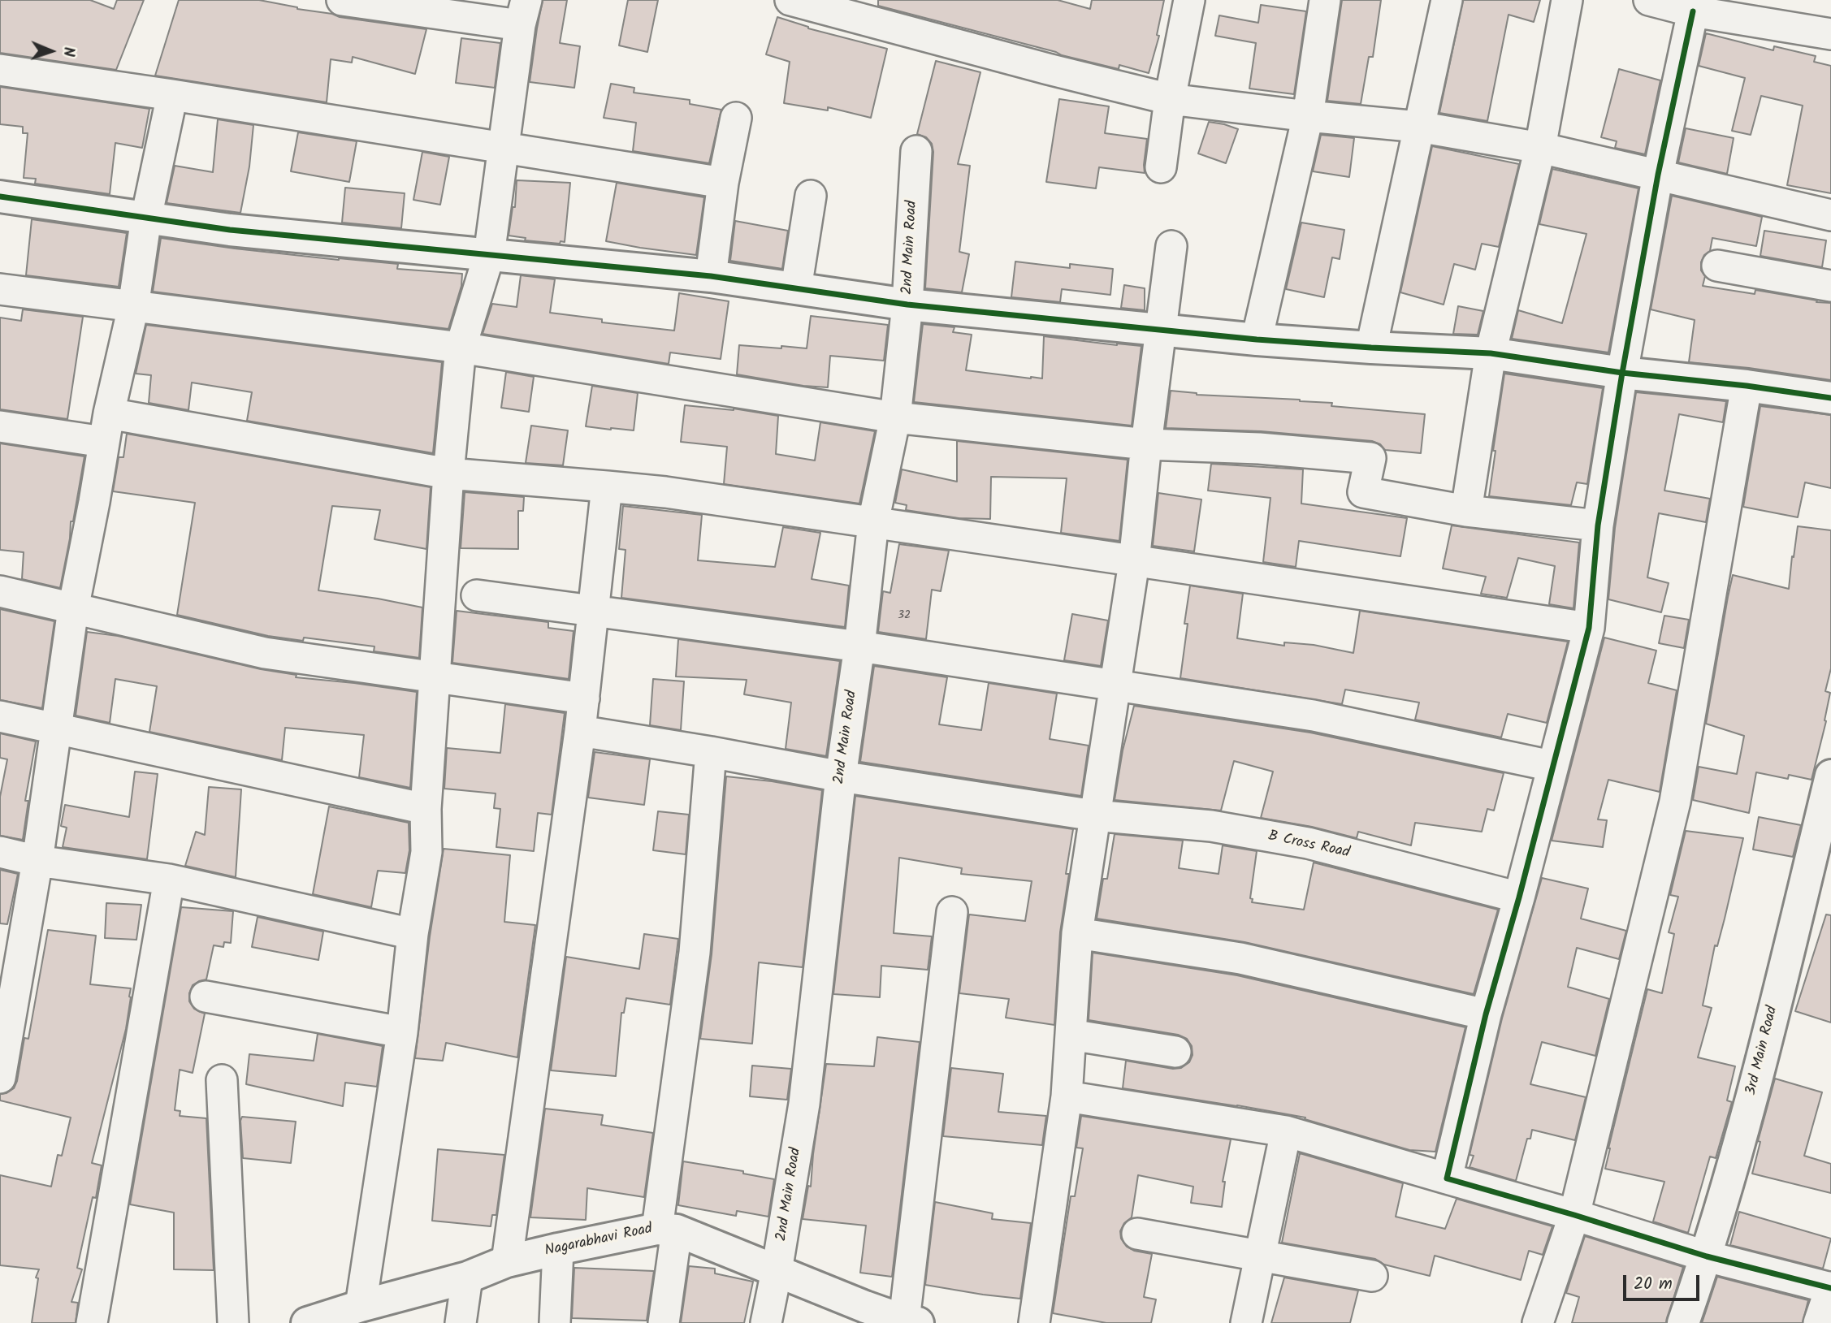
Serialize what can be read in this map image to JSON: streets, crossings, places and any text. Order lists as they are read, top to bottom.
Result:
{
  "streets": {
    "street": [
      "2nd Main Road",
      "B Cross Road",
      "3rd Main Road",
      "Nagarabhavi Road"
    ]
  },
  "crossings": [
    ["2nd Main Road", "B Cross Road"]
  ],
  "house_numbers": ["32"],
  "scale_bar": "20 m",
  "north": "right"
}
